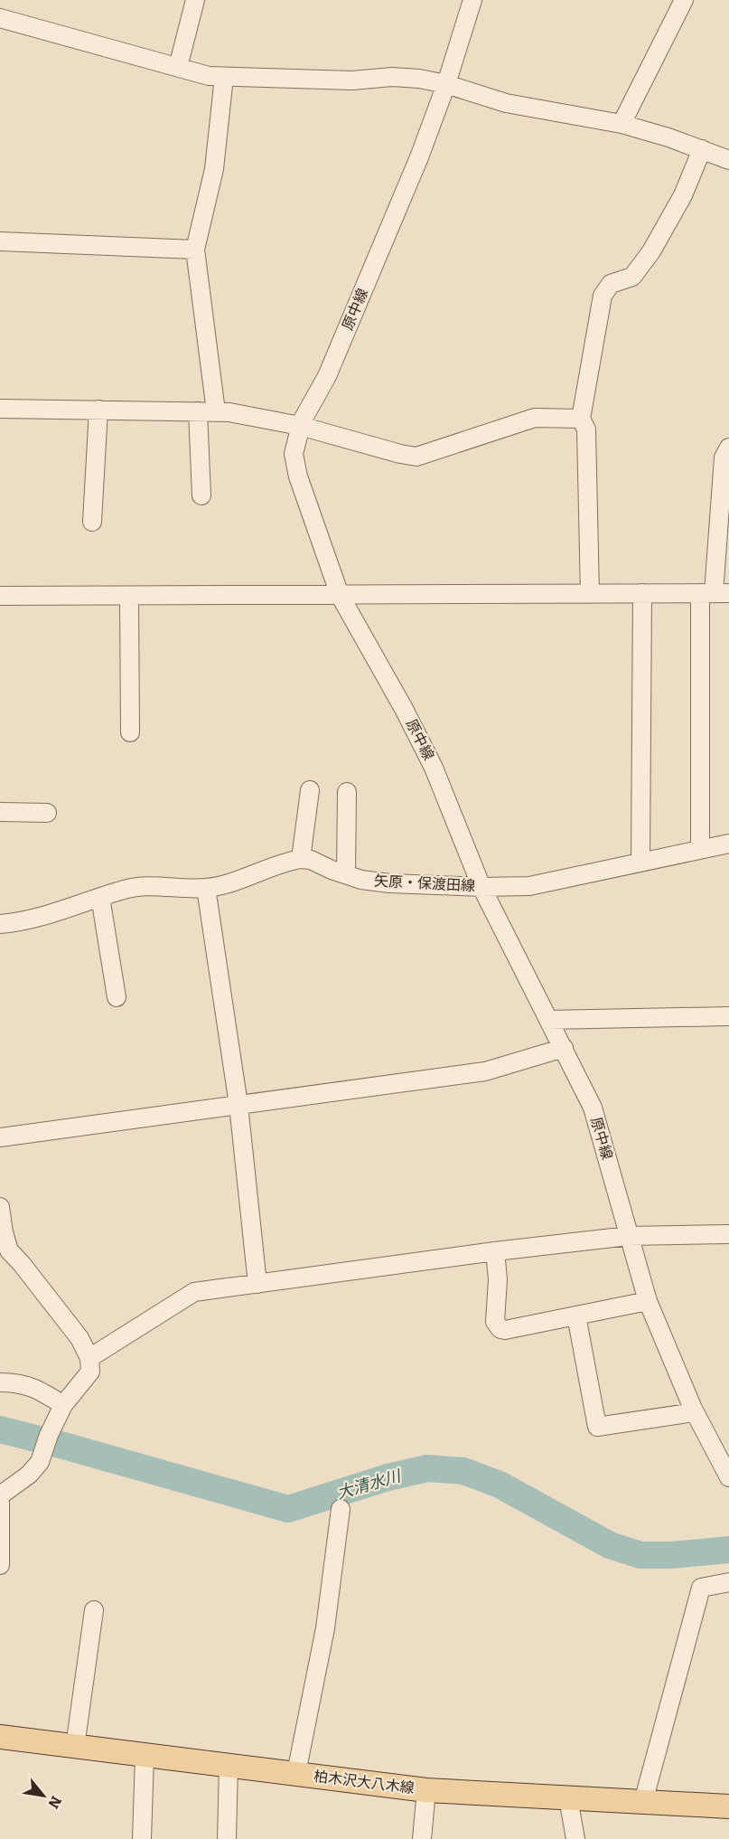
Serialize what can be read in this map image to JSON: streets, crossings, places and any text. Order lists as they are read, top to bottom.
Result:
{
  "streets": {
    "main road": ["柏木沢大八木線"],
    "street": ["原中線", "矢原・保渡田線"]
  },
  "crossings": [
    ["原中線", "矢原・保渡田線"]
  ],
  "water": ["大清水川"],
  "north": "bottom right"
}
